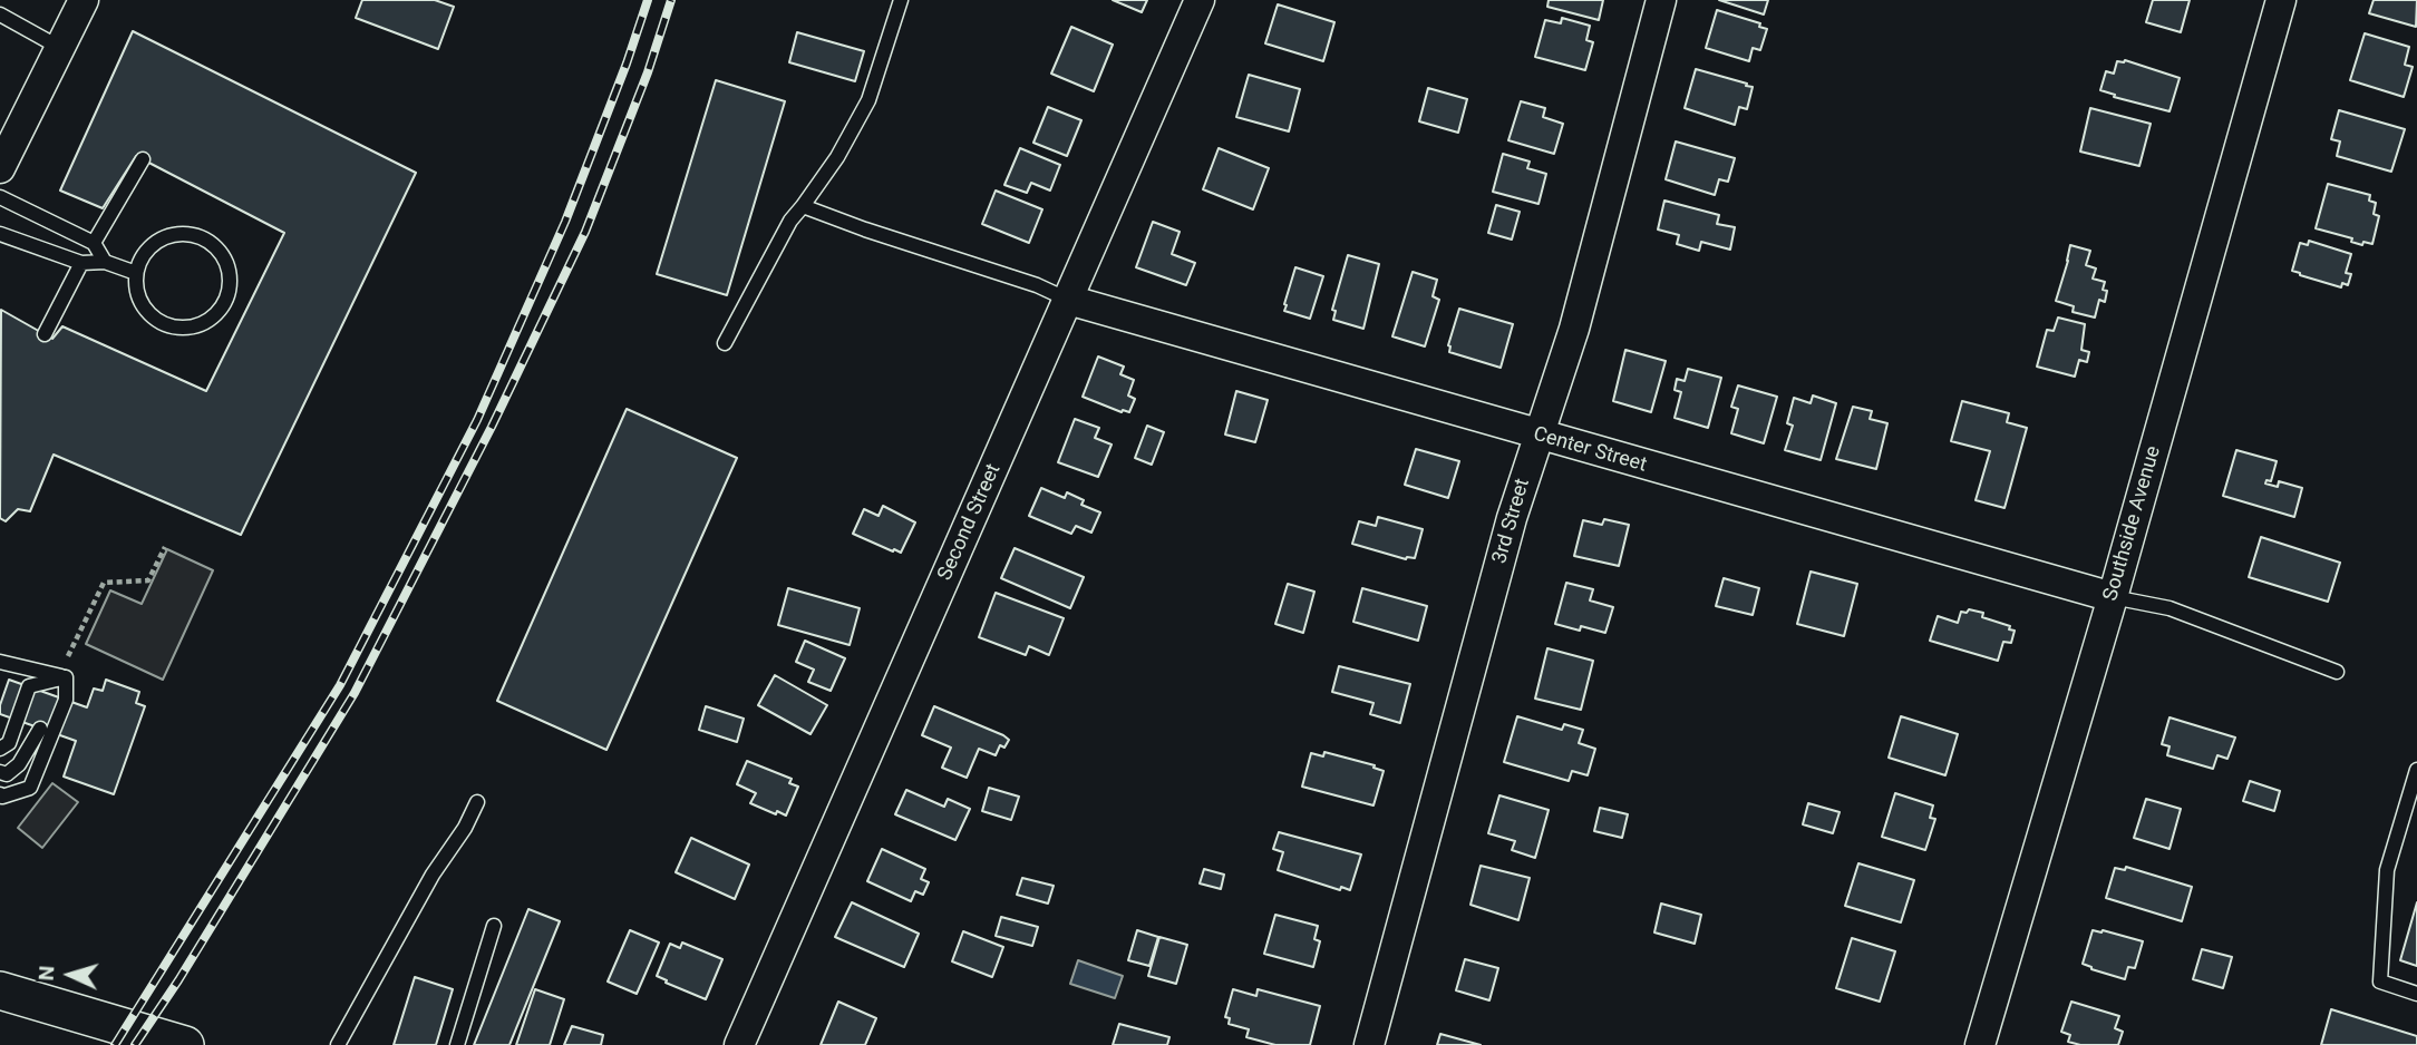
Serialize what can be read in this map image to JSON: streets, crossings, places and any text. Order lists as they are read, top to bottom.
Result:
{
  "streets": {
    "street": [
      "Center Street",
      "3rd Street",
      "Second Street",
      "Southside Avenue"
    ]
  },
  "crossings": [
    ["Center Street", "3rd Street"],
    ["Center Street", "Second Street"],
    ["Center Street", "Southside Avenue"]
  ],
  "north": "left"
}
